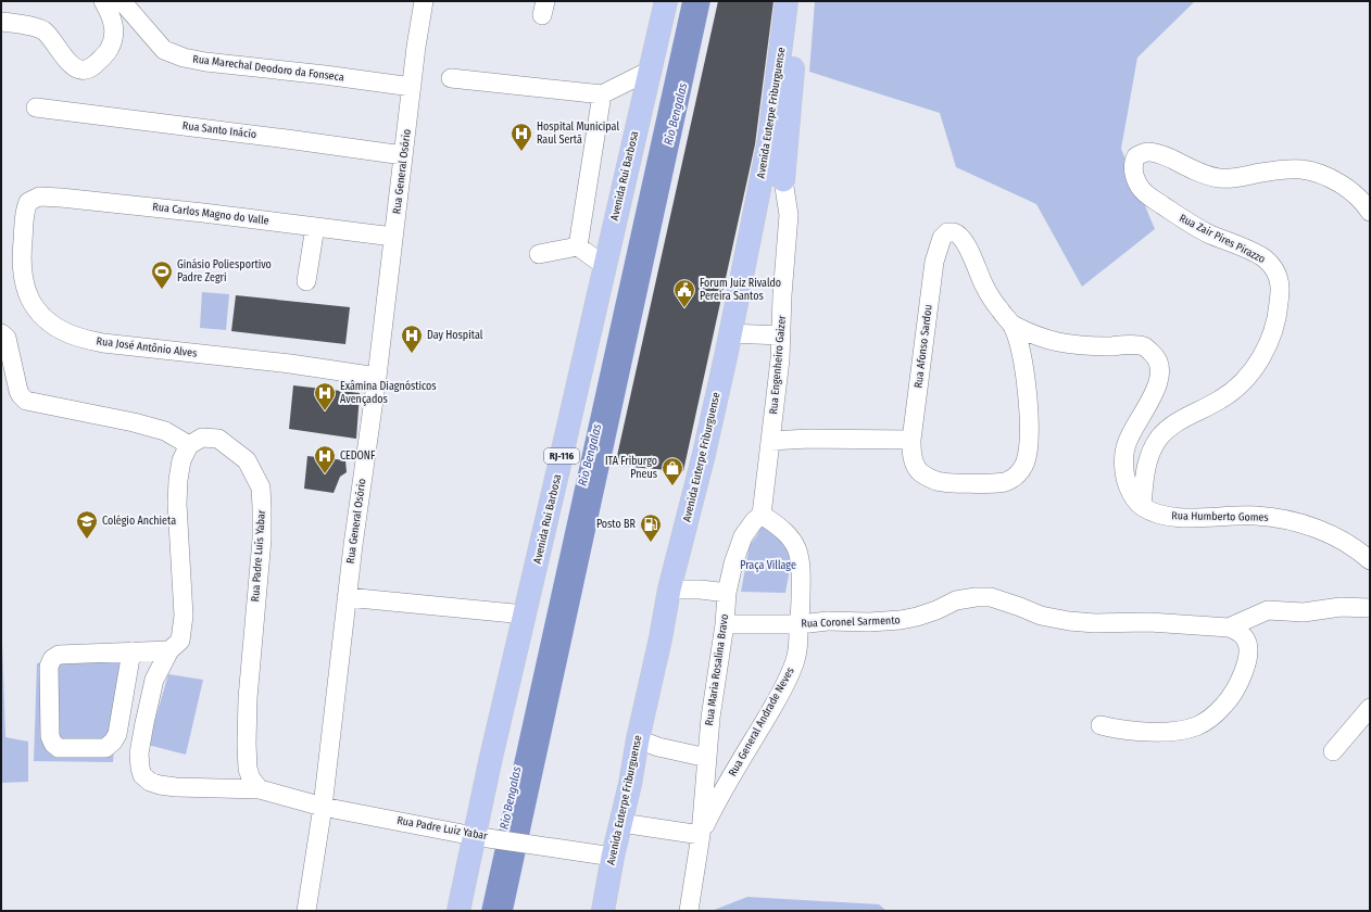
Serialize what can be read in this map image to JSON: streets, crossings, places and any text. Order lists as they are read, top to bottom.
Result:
{
  "streets": {
    "main road": ["Avenida Euterpe Friburguense", "Avenida Rui Barbosa", "RJ-116"],
    "street": [
      "Rua Marechal Deodoro da Fonseca",
      "Rua Santo Inácio",
      "Rua General Osório",
      "Rua Carlos Magno do Valle",
      "Rua Zair Pires Pirazzo",
      "Rua Afonso Sardou",
      "Rua José Antônio Alves",
      "Rua Engenheiro Gaizer",
      "Rua Humberto Gomes",
      "Rua Padre Luís Yabar",
      "Rua Coronel Sarmento",
      "Rua Maria Rosalina Bravo",
      "Rua General Andrade Neves",
      "Rua Padre Luiz Yabar"
    ]
  },
  "crossings": [
    ["Rua Marechal Deodoro da Fonseca", "Rua General Osório"],
    ["Avenida Euterpe Friburguense", "Rua Engenheiro Gaizer"],
    ["Avenida Euterpe Friburguense", "Rua Padre Luiz Yabar"],
    ["Rua Santo Inácio", "Rua General Osório"],
    ["Rua General Osório", "Rua Carlos Magno do Valle"],
    ["Rua General Osório", "Rua José Antônio Alves"],
    ["Rua General Osório", "Rua Padre Luiz Yabar"],
    ["Avenida Rui Barbosa", "Rua Padre Luiz Yabar"],
    ["Rua Carlos Magno do Valle", "Rua José Antônio Alves"],
    ["Rua Zair Pires Pirazzo", "Rua Humberto Gomes"],
    ["Rua Engenheiro Gaizer", "Rua Maria Rosalina Bravo"],
    ["Rua Engenheiro Gaizer", "Rua General Andrade Neves"],
    ["Rua Coronel Sarmento", "Rua Maria Rosalina Bravo"],
    ["Rua Coronel Sarmento", "Rua General Andrade Neves"],
    ["Rua Maria Rosalina Bravo", "Rua General Andrade Neves"]
  ],
  "water": ["Rio Bengalas"],
  "parks": ["Praça Village"],
  "places": {
    "hospital": [
      "Hospital Municipal Raul Sertã",
      "Day Hospital",
      "Exâmina Diagnósticos Avençados",
      "CEDONF"
    ],
    "sports": ["Ginásio Poliesportivo Padre Zegri"],
    "public building": ["Forum Juiz Rivaldo Pereira Santos"],
    "shop": ["ITA Friburgo Pneus"],
    "school or university": ["Colégio Anchieta"],
    "fuel station": ["Posto BR"]
  }
}
